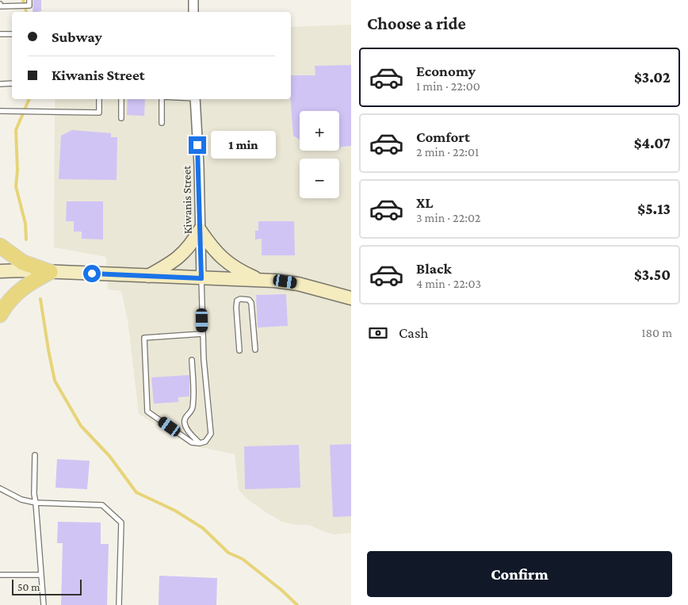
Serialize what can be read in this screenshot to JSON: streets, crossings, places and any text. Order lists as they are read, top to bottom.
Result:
{
  "streets": {
    "street": ["Kiwanis Street"]
  },
  "scale_bar": "50 m",
  "page": {
    "heading": "Choose a ride",
    "banner": ["Subway", "Kiwanis Street"],
    "list": [
      {
        "name": "Economy",
        "note": "1 min · 22:00",
        "value": "$3.02"
      },
      {
        "name": "Comfort",
        "note": "2 min · 22:01",
        "value": "$4.07"
      },
      {
        "name": "XL",
        "note": "3 min · 22:02",
        "value": "$5.13"
      },
      {
        "name": "Black",
        "note": "4 min · 22:03",
        "value": "$3.50"
      }
    ],
    "map_buttons": ["+", "−"],
    "bubble": "1 min",
    "pay": ["Cash", "180 m"],
    "buttons": "Confirm",
    "scale": "50 m"
  }
}
